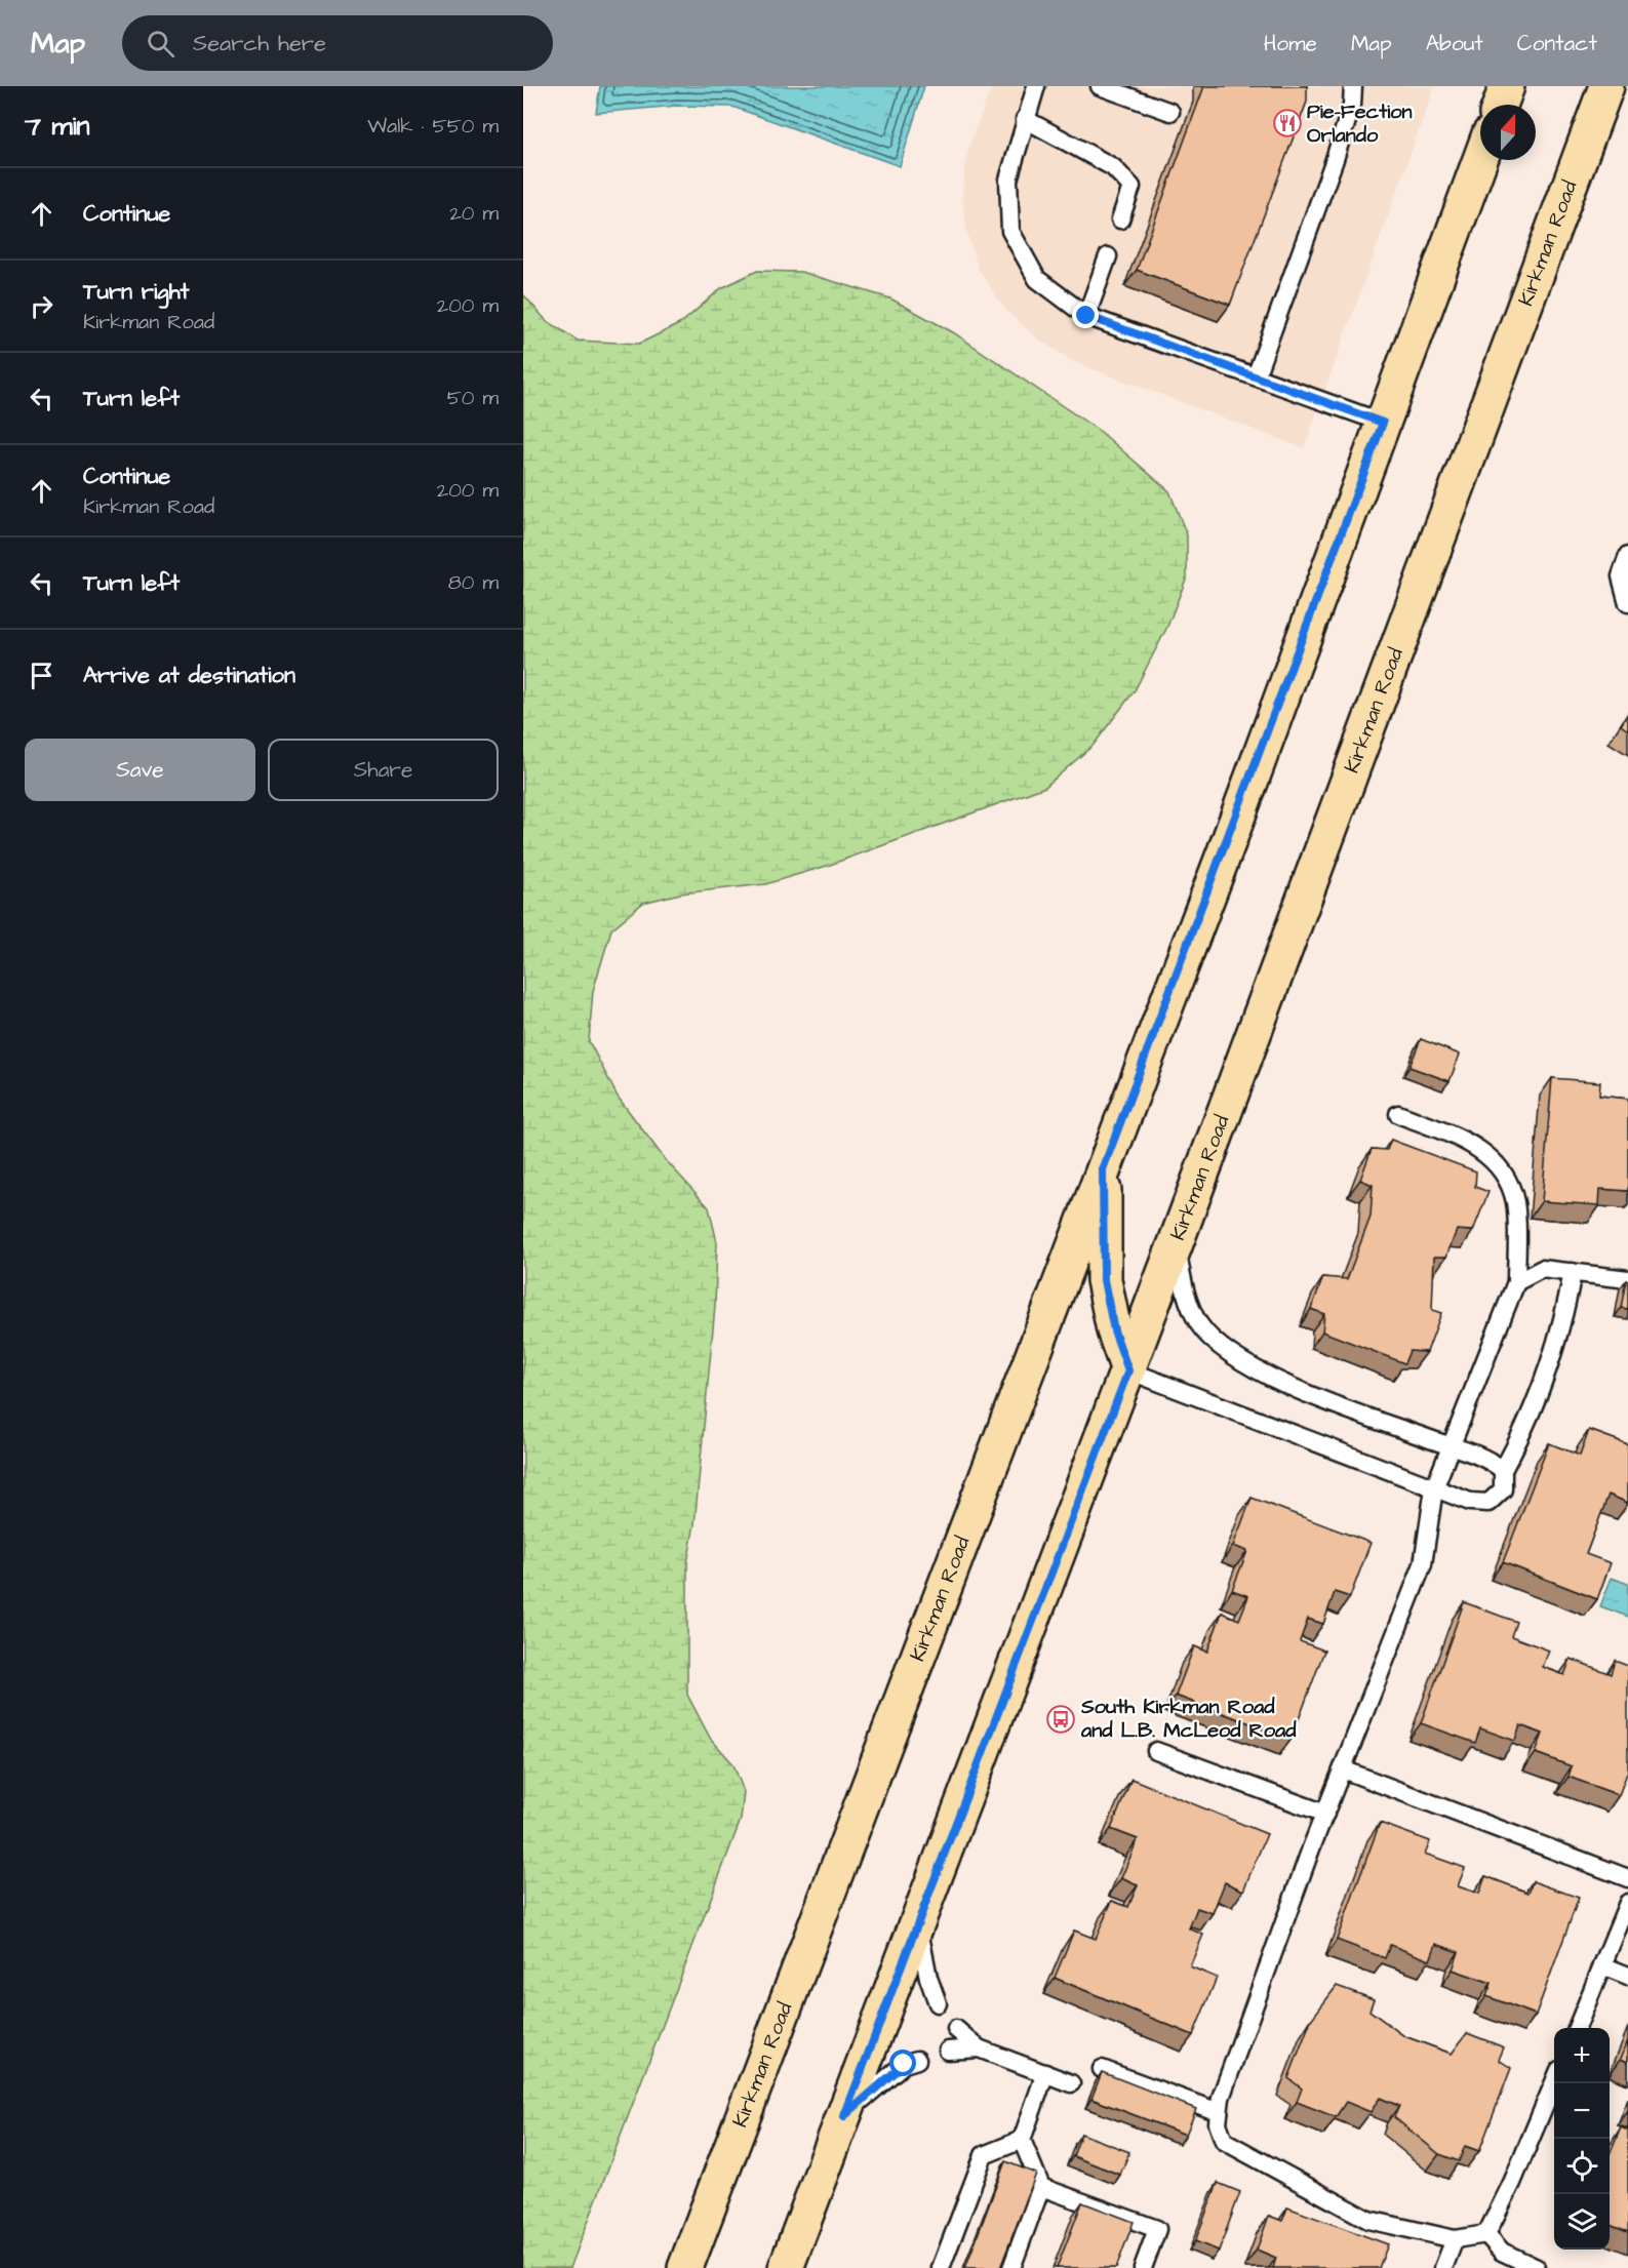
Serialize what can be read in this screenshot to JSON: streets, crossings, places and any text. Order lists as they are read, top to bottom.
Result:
{
  "streets": {
    "main road": ["Kirkman Road"]
  },
  "places": {
    "restaurant": ["Pie-Fection Orlando"],
    "bus stop": ["South Kirkman Road and L.B. McLeod Road"]
  },
  "north": "top",
  "page": {
    "header": "Map",
    "search": "Search here",
    "nav": [
      "Home",
      "Map",
      "About",
      "Contact"
    ],
    "heading": ["7 min", "Walk · 550 m"],
    "list": [
      ["Continue", "20 m"],
      ["Turn right", "Kirkman Road", "200 m"],
      ["Turn left", "50 m"],
      ["Continue", "Kirkman Road", "200 m"],
      ["Turn left", "80 m"],
      "Arrive at destination"
    ],
    "buttons": ["Save", "Share"],
    "map_buttons": ["+", "−"]
  }
}
